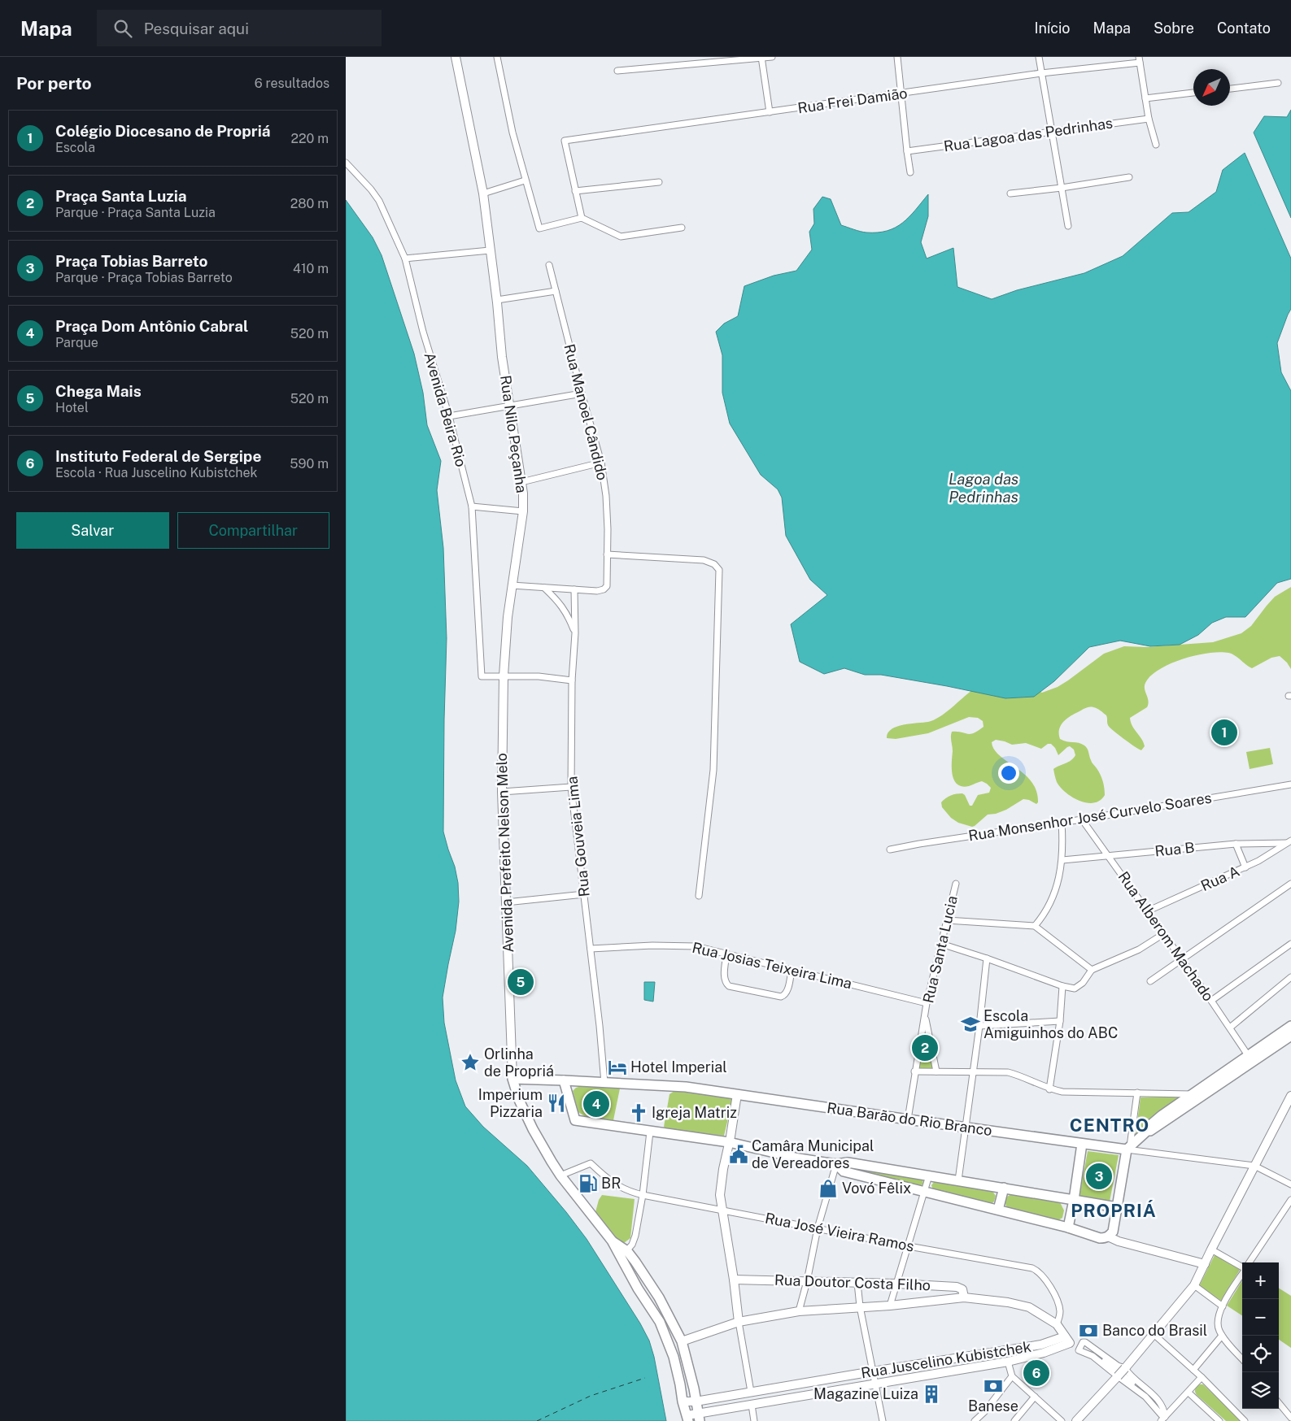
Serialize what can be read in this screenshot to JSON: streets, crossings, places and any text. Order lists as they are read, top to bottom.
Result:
{
  "streets": {
    "main road": ["Rua Barão do Rio Branco"],
    "street": [
      "Rua Frei Damião",
      "Rua Lagoa das Pedrinhas",
      "Avenida Beira Rio",
      "Rua Manoel Cândido",
      "Rua Nilo Peçanha",
      "Rua Monsenhor José Curvelo Soares",
      "Rua Gouveia Lima",
      "Rua B",
      "Avenida Prefeito Nelson Melo",
      "Rua A",
      "Rua Alberom Machado",
      "Rua Santa Lucia",
      "Rua Josias Teixeira Lima",
      "Rua José Vieira Ramos",
      "Rua Doutor Costa Filho",
      "Rua Juscelino Kubistchek"
    ]
  },
  "crossings": [
    ["Avenida Beira Rio", "Rua Nilo Peçanha"],
    ["Avenida Beira Rio", "Avenida Prefeito Nelson Melo"],
    ["Rua Manoel Cândido", "Rua Gouveia Lima"],
    ["Rua Nilo Peçanha", "Avenida Prefeito Nelson Melo"],
    ["Rua Monsenhor José Curvelo Soares", "Rua Alberom Machado"],
    ["Rua Gouveia Lima", "Rua Josias Teixeira Lima"],
    ["Rua Gouveia Lima", "Rua Barão do Rio Branco"],
    ["Rua B", "Rua A"],
    ["Rua B", "Rua Alberom Machado"],
    ["Avenida Prefeito Nelson Melo", "Rua Barão do Rio Branco"],
    ["Rua A", "Rua Alberom Machado"],
    ["Rua Santa Lucia", "Rua Josias Teixeira Lima"],
    ["Rua Santa Lucia", "Rua Barão do Rio Branco"]
  ],
  "districts": ["CENTRO", "PROPRIÁ"],
  "water": ["Lagoa das Pedrinhas"],
  "places": {
    "school or university": ["Escola Amiguinhos do ABC"],
    "place": ["Orlinha de Propriá"],
    "hotel": ["Hotel Imperial"],
    "restaurant": ["Imperium Pizzaria"],
    "church": ["Igreja Matriz"],
    "public building": ["Camâra Municipal de Vereadores"],
    "fuel station": ["BR"],
    "shop": ["Vovó Fêlix"],
    "bank": ["Banco do Brasil", "Banese"],
    "building": ["Magazine Luiza"]
  },
  "north": "bottom left",
  "page": {
    "header": "Mapa",
    "search": "Pesquisar aqui",
    "nav": [
      "Início",
      "Mapa",
      "Sobre",
      "Contato"
    ],
    "heading": ["Por perto", "6 resultados"],
    "list": [
      {
        "mark": "1",
        "name": "Colégio Diocesano de Propriá",
        "note": "Escola",
        "value": "220 m"
      },
      {
        "mark": "2",
        "name": "Praça Santa Luzia",
        "note": "Parque · Praça Santa Luzia",
        "value": "280 m"
      },
      {
        "mark": "3",
        "name": "Praça Tobias Barreto",
        "note": "Parque · Praça Tobias Barreto",
        "value": "410 m"
      },
      {
        "mark": "4",
        "name": "Praça Dom Antônio Cabral",
        "note": "Parque",
        "value": "520 m"
      },
      {
        "mark": "5",
        "name": "Chega Mais",
        "note": "Hotel",
        "value": "520 m"
      },
      {
        "mark": "6",
        "name": "Instituto Federal de Sergipe",
        "note": "Escola · Rua Juscelino Kubistchek",
        "value": "590 m"
      }
    ],
    "buttons": ["Salvar", "Compartilhar"],
    "pins": [
      "1",
      "5",
      "2",
      "4",
      "3",
      "6"
    ],
    "map_buttons": ["+", "−"]
  }
}
